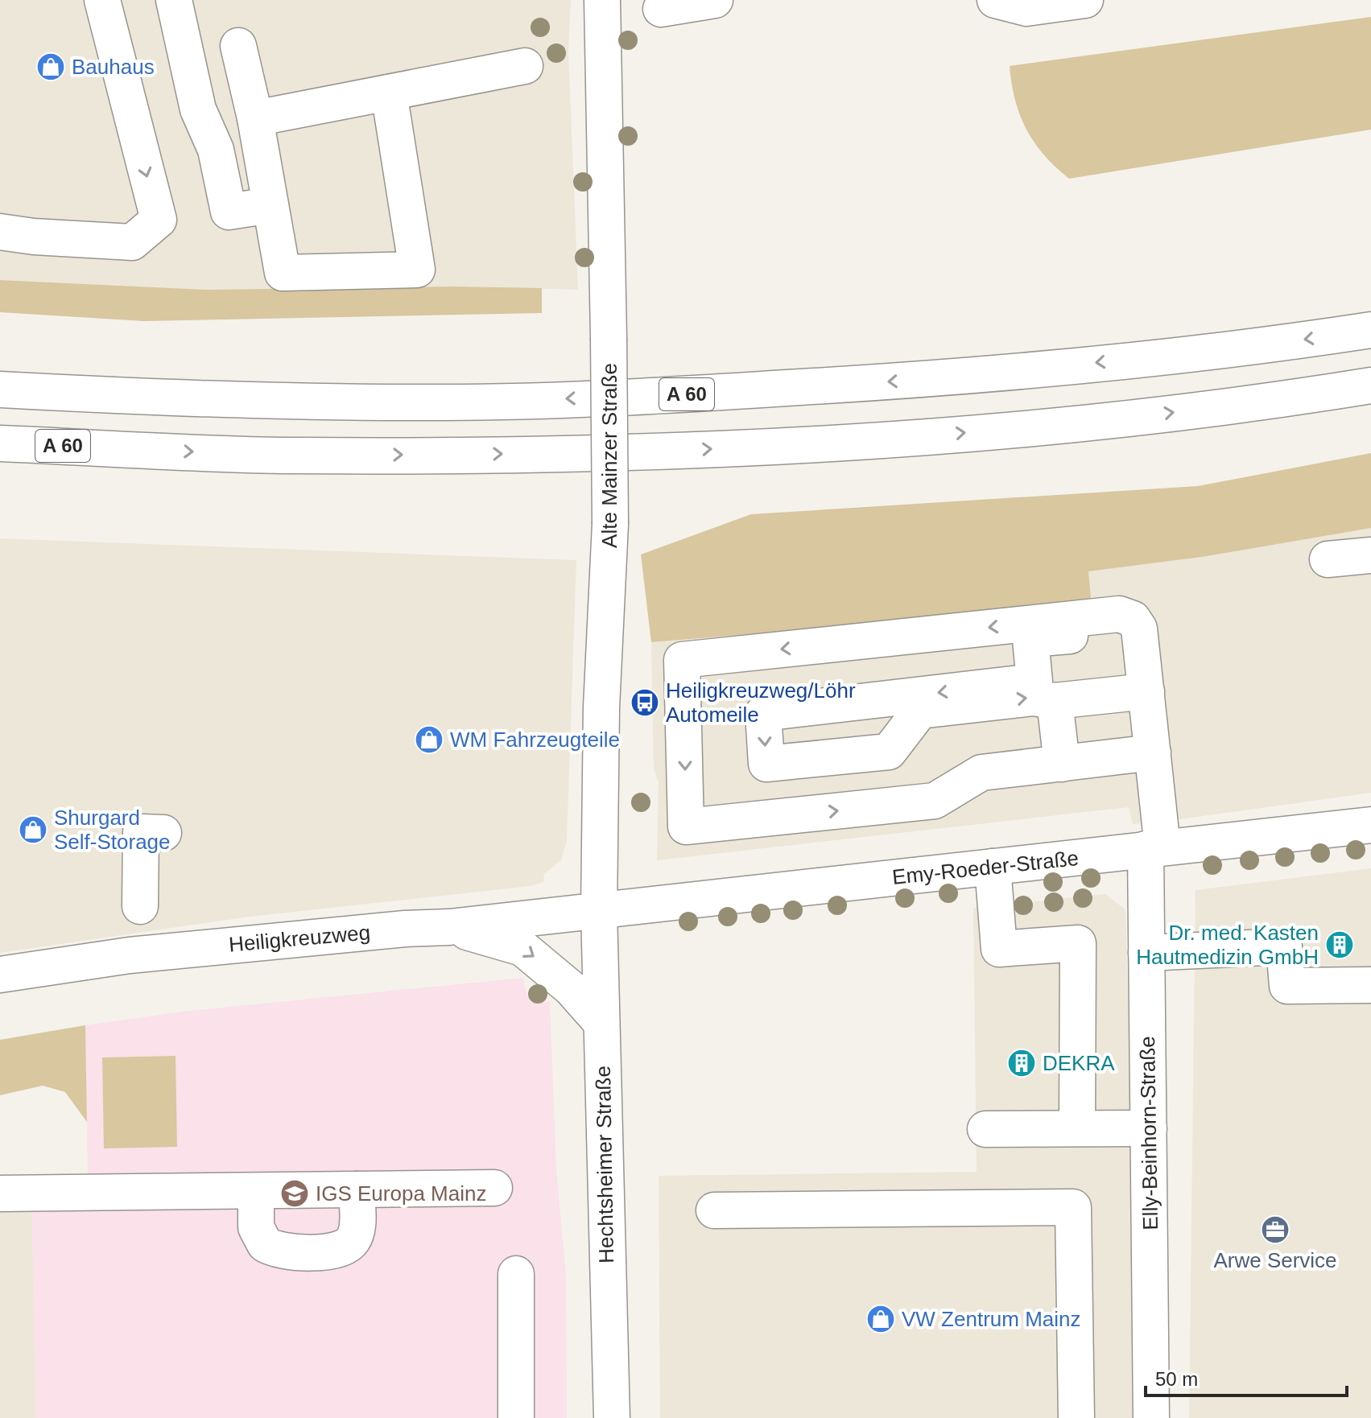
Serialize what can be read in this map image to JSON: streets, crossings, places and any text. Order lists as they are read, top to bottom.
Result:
{
  "streets": {
    "main road": [
      "A 60",
      "Alte Mainzer Straße",
      "Emy-Roeder-Straße",
      "Heiligkreuzweg",
      "Elly-Beinhorn-Straße",
      "Hechtsheimer Straße"
    ]
  },
  "crossings": [
    ["Alte Mainzer Straße", "Emy-Roeder-Straße"],
    ["Alte Mainzer Straße", "Heiligkreuzweg"],
    ["Alte Mainzer Straße", "Hechtsheimer Straße"],
    ["Emy-Roeder-Straße", "Heiligkreuzweg"],
    ["Emy-Roeder-Straße", "Elly-Beinhorn-Straße"],
    ["Emy-Roeder-Straße", "Hechtsheimer Straße"],
    ["Heiligkreuzweg", "Hechtsheimer Straße"]
  ],
  "places": {
    "shop": [
      "Bauhaus",
      "WM Fahrzeugteile",
      "Shurgard Self-Storage",
      "VW Zentrum Mainz"
    ],
    "bus stop": ["Heiligkreuzweg/Löhr Automeile"],
    "building": ["Dr. med. Kasten Hautmedizin GmbH", "DEKRA"],
    "school or university": ["IGS Europa Mainz"],
    "office": ["Arwe Service"]
  },
  "scale_bar": "50 m"
}
